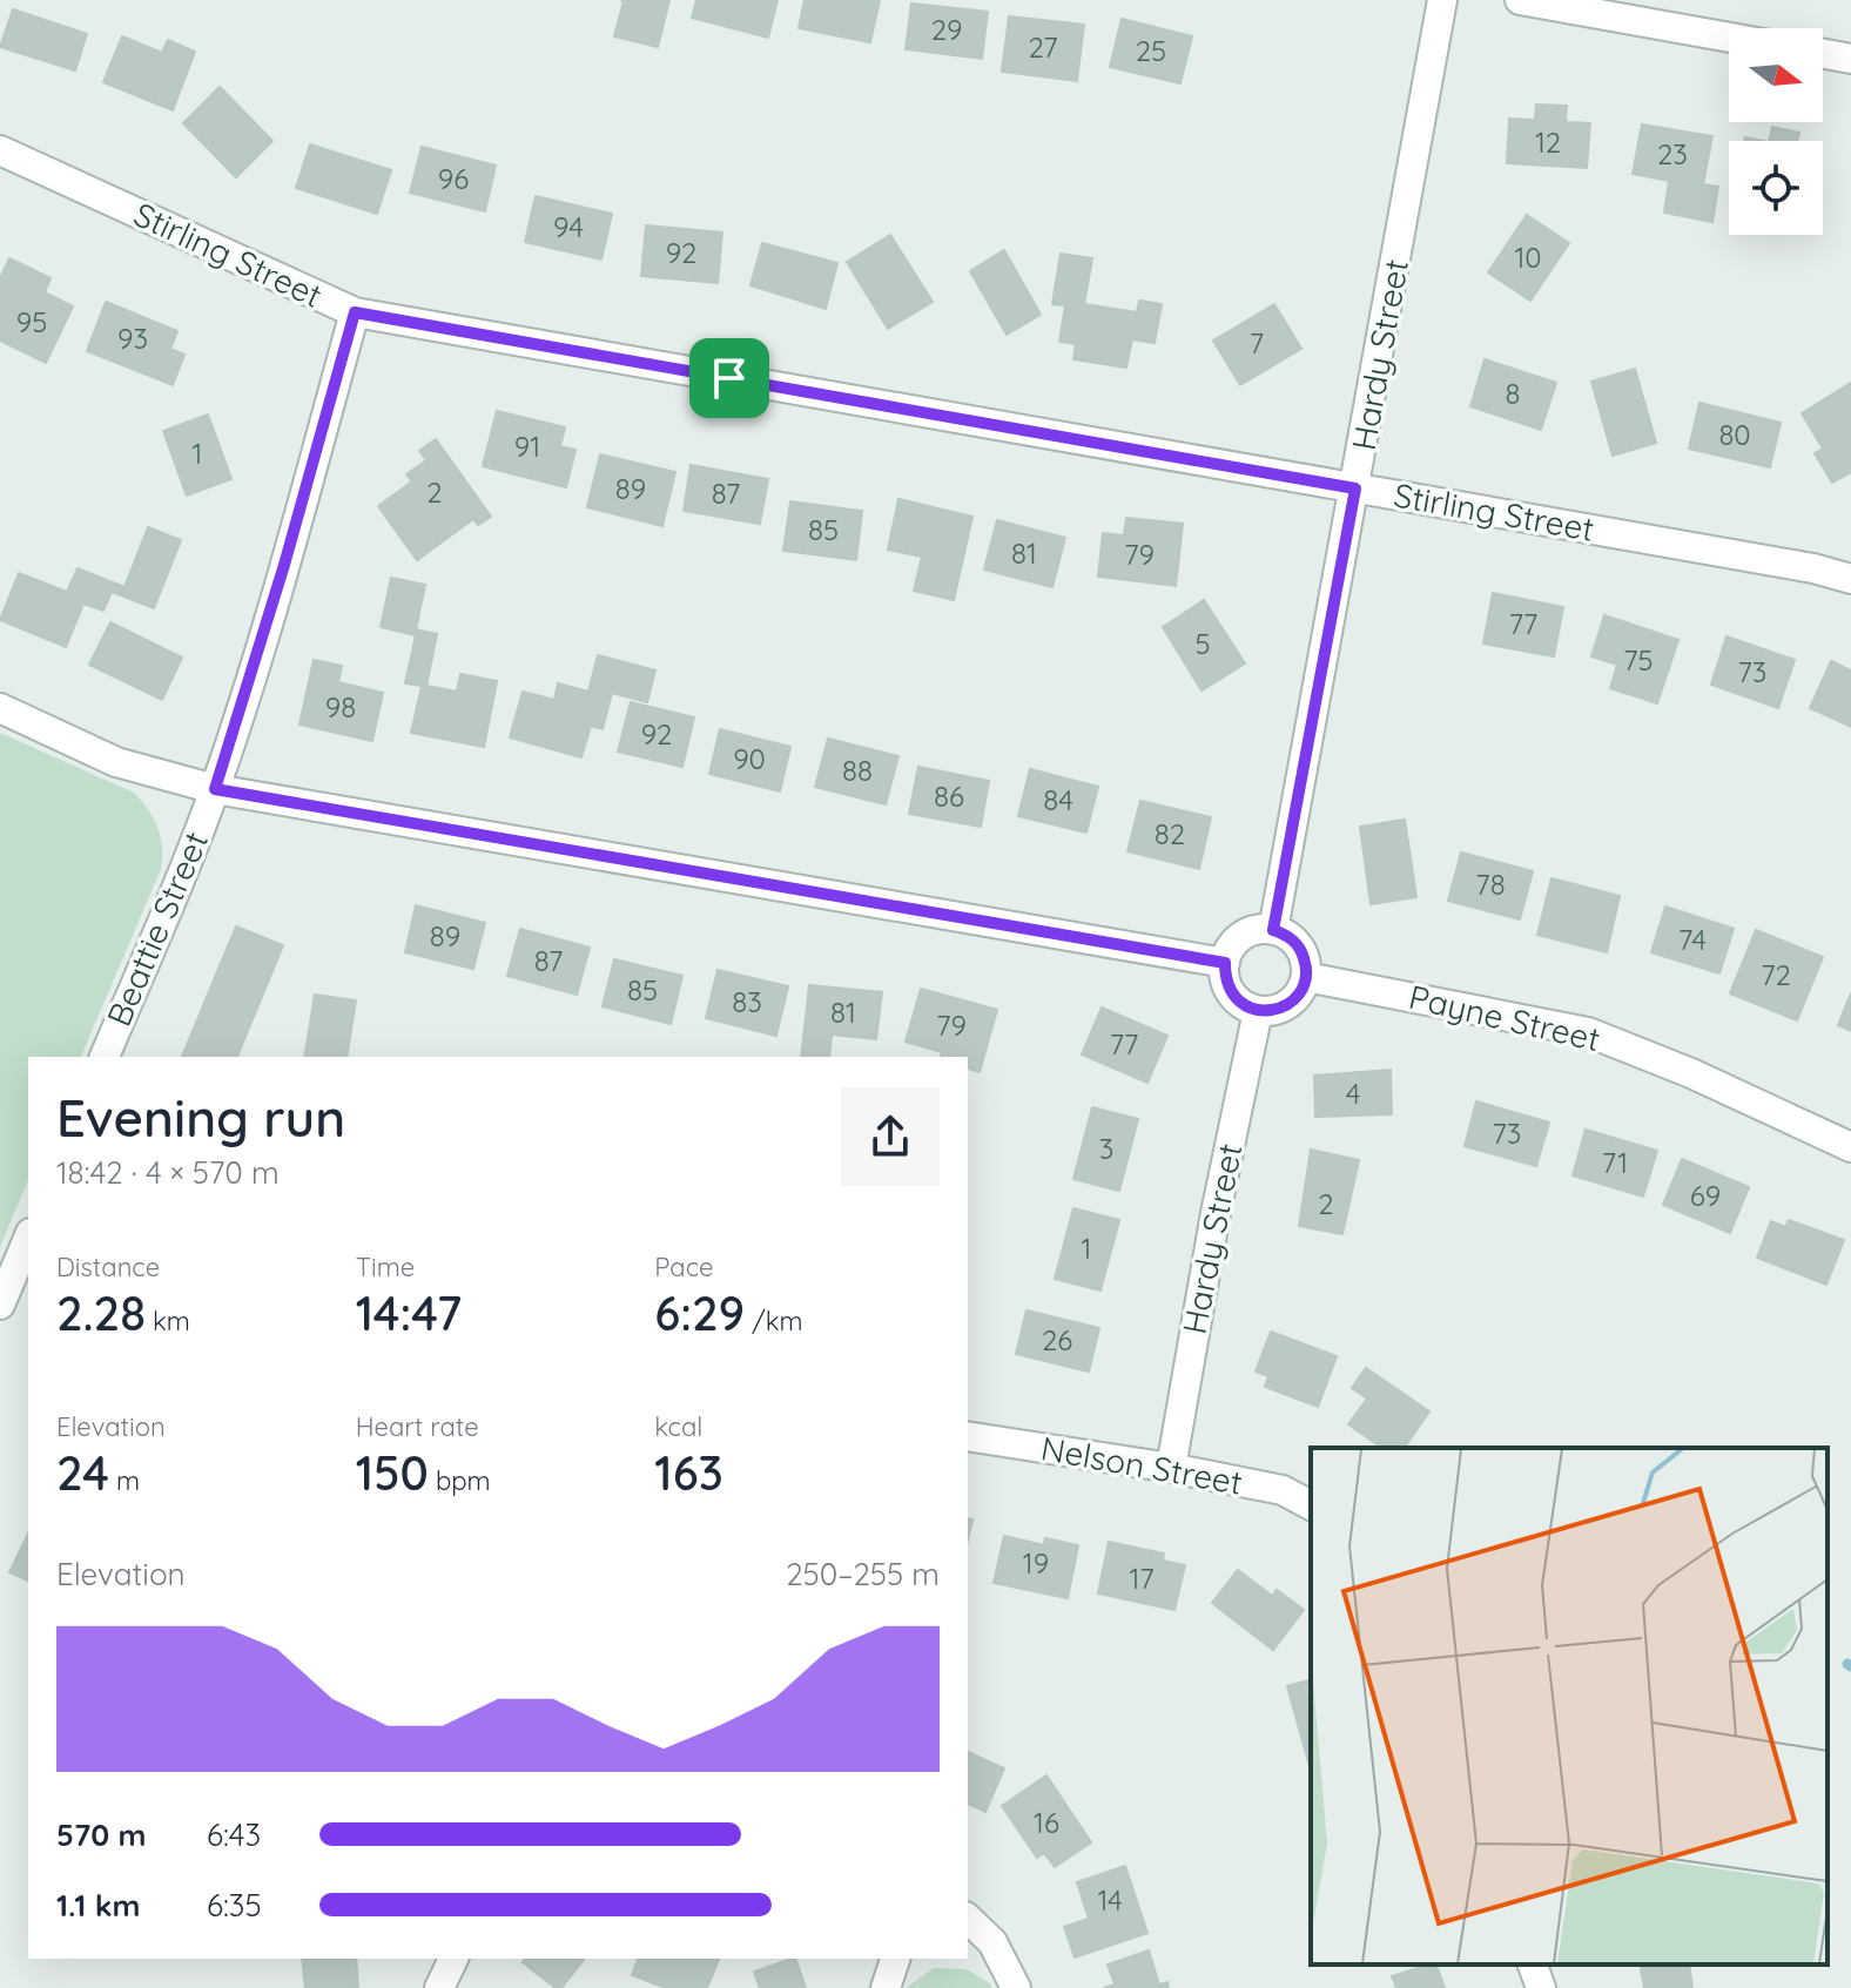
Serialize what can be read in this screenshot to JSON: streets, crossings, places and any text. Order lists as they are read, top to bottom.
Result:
{
  "streets": {
    "street": [
      "Stirling Street",
      "Hardy Street",
      "Beattie Street",
      "Payne Street",
      "Nelson Street"
    ]
  },
  "crossings": [
    ["Stirling Street", "Hardy Street"],
    ["Stirling Street", "Beattie Street"],
    ["Hardy Street", "Payne Street"],
    ["Hardy Street", "Nelson Street"]
  ],
  "house_numbers": [
    "29",
    "27",
    "25",
    "12",
    "23",
    "96",
    "94",
    "92",
    "10",
    "95",
    "93",
    "7",
    "8",
    "80",
    "91",
    "1",
    "89",
    "2",
    "87",
    "85",
    "81",
    "79",
    "77",
    "5",
    "75",
    "73",
    "98",
    "92",
    "90",
    "88",
    "86",
    "84",
    "82",
    "78",
    "89",
    "74",
    "87",
    "72",
    "85",
    "83",
    "81",
    "79",
    "77",
    "4",
    "73",
    "3",
    "71",
    "69",
    "2",
    "1",
    "26",
    "19",
    "17",
    "16",
    "14"
  ],
  "north": "right",
  "page": {
    "heading": ["Evening run", "18:42 · 4 × 570 m"],
    "stats": [
      ["Distance", "2.28 km"],
      ["Time", "14:47"],
      ["Pace", "6:29 /km"],
      ["Elevation", "24 m"],
      ["Heart rate", "150 bpm"],
      ["kcal", "163"]
    ],
    "chart": ["Elevation", "250–255 m"],
    "list": [
      {
        "name": "570 m",
        "note": "6:43"
      },
      {
        "name": "1.1 km",
        "note": "6:35"
      }
    ]
  }
}
